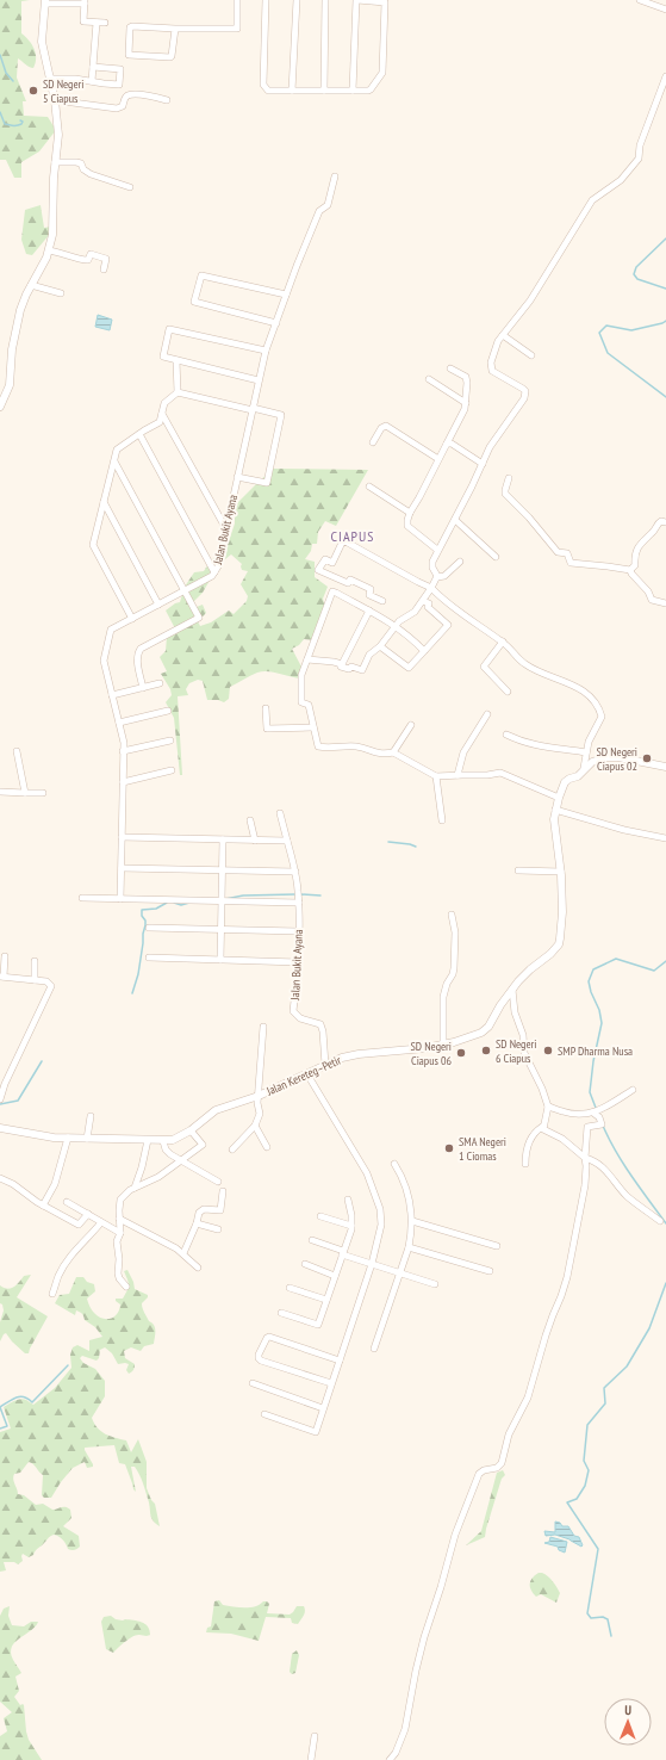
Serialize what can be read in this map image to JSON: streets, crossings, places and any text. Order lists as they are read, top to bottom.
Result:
{
  "streets": {
    "street": ["Jalan Bukit Ayana", "Jalan Kereteg–Petir"]
  },
  "crossings": [
    ["Jalan Bukit Ayana", "Jalan Kereteg–Petir"]
  ],
  "districts": ["CIAPUS"],
  "places": [
    "SD Negeri 5 Ciapus",
    "SD Negeri Ciapus 02",
    "SD Negeri 6 Ciapus",
    "SMP Dharma Nusa",
    "SD Negeri Ciapus 06",
    "SMA Negeri 1 Ciomas"
  ],
  "north": "top"
}
